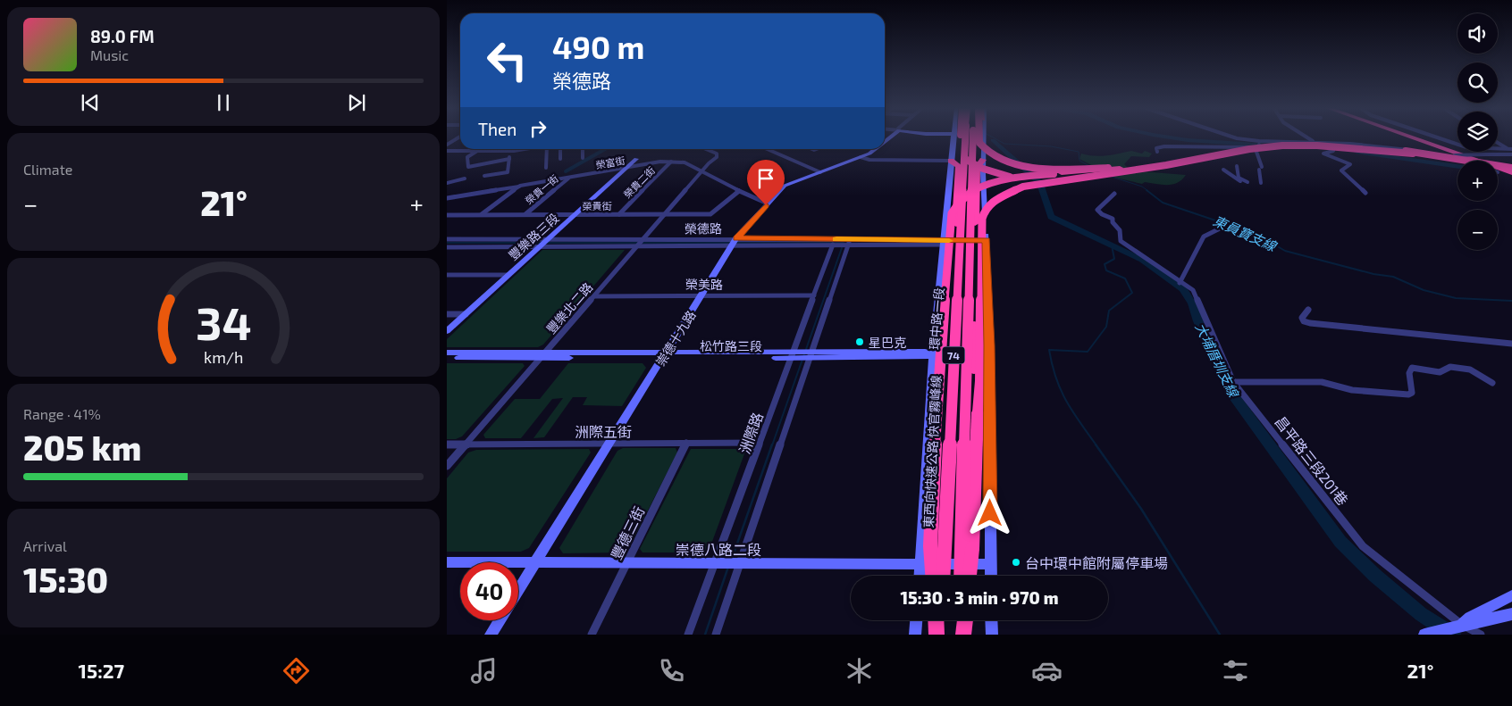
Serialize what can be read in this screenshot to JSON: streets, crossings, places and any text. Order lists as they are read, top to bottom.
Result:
{
  "streets": {
    "highway": ["74", "東西向快速公路 快官霧峰線"],
    "street": [
      "榮富街",
      "榮貴二街",
      "榮貴一街",
      "榮貴街",
      "榮德路",
      "豐樂路三段",
      "榮美路",
      "豐樂北二路",
      "環中路一段",
      "崇德十九路",
      "松竹路三段",
      "洲際五街",
      "洲際路",
      "昌平路三段201巷",
      "豐德三街",
      "崇德八路二段"
    ]
  },
  "crossings": [
    ["榮富街", "榮貴二街"],
    ["榮富街", "榮貴一街"],
    ["榮富街", "榮貴街"],
    ["榮富街", "豐樂路三段"],
    ["榮富街", "豐樂北二路"],
    ["榮富街", "崇德十九路"],
    ["榮貴二街", "榮貴街"],
    ["榮貴一街", "榮貴街"],
    ["榮貴街", "豐樂路三段"],
    ["榮貴街", "豐樂北二路"],
    ["榮德路", "豐樂路三段"],
    ["榮德路", "豐樂北二路"],
    ["榮德路", "環中路一段"],
    ["榮德路", "崇德十九路"],
    ["榮德路", "洲際路"],
    ["榮美路", "豐樂北二路"],
    ["榮美路", "崇德十九路"],
    ["榮美路", "洲際路"],
    ["豐樂北二路", "松竹路三段"],
    ["豐樂北二路", "洲際五街"],
    ["環中路一段", "松竹路三段"],
    ["環中路一段", "74"],
    ["環中路一段", "崇德八路二段"],
    ["崇德十九路", "松竹路三段"],
    ["崇德十九路", "洲際五街"],
    ["崇德十九路", "崇德八路二段"],
    ["松竹路三段", "洲際路"],
    ["洲際五街", "洲際路"],
    ["洲際五街", "豐德三街"],
    ["洲際路", "崇德八路二段"],
    ["豐德三街", "崇德八路二段"]
  ],
  "water": ["東員寶支線", "大埔厝圳支線"],
  "places": ["星巴克", "台中環中館附屬停車場"],
  "page": {
    "map_buttons": ["+", "−"],
    "turn": ["490 m", "榮德路"],
    "song": ["89.0 FM", "Music"],
    "then": "Then",
    "tile": [
      "Climate",
      ["Range · 41%", "205 km"],
      ["Arrival", "15:30"]
    ],
    "heat": ["−", "21°", "+"],
    "limit": "40",
    "trip": "15:30 · 3 min · 970 m",
    "tabs": ["15:27", "21°"],
    "gauge": ["34", "km/h"]
  }
}
